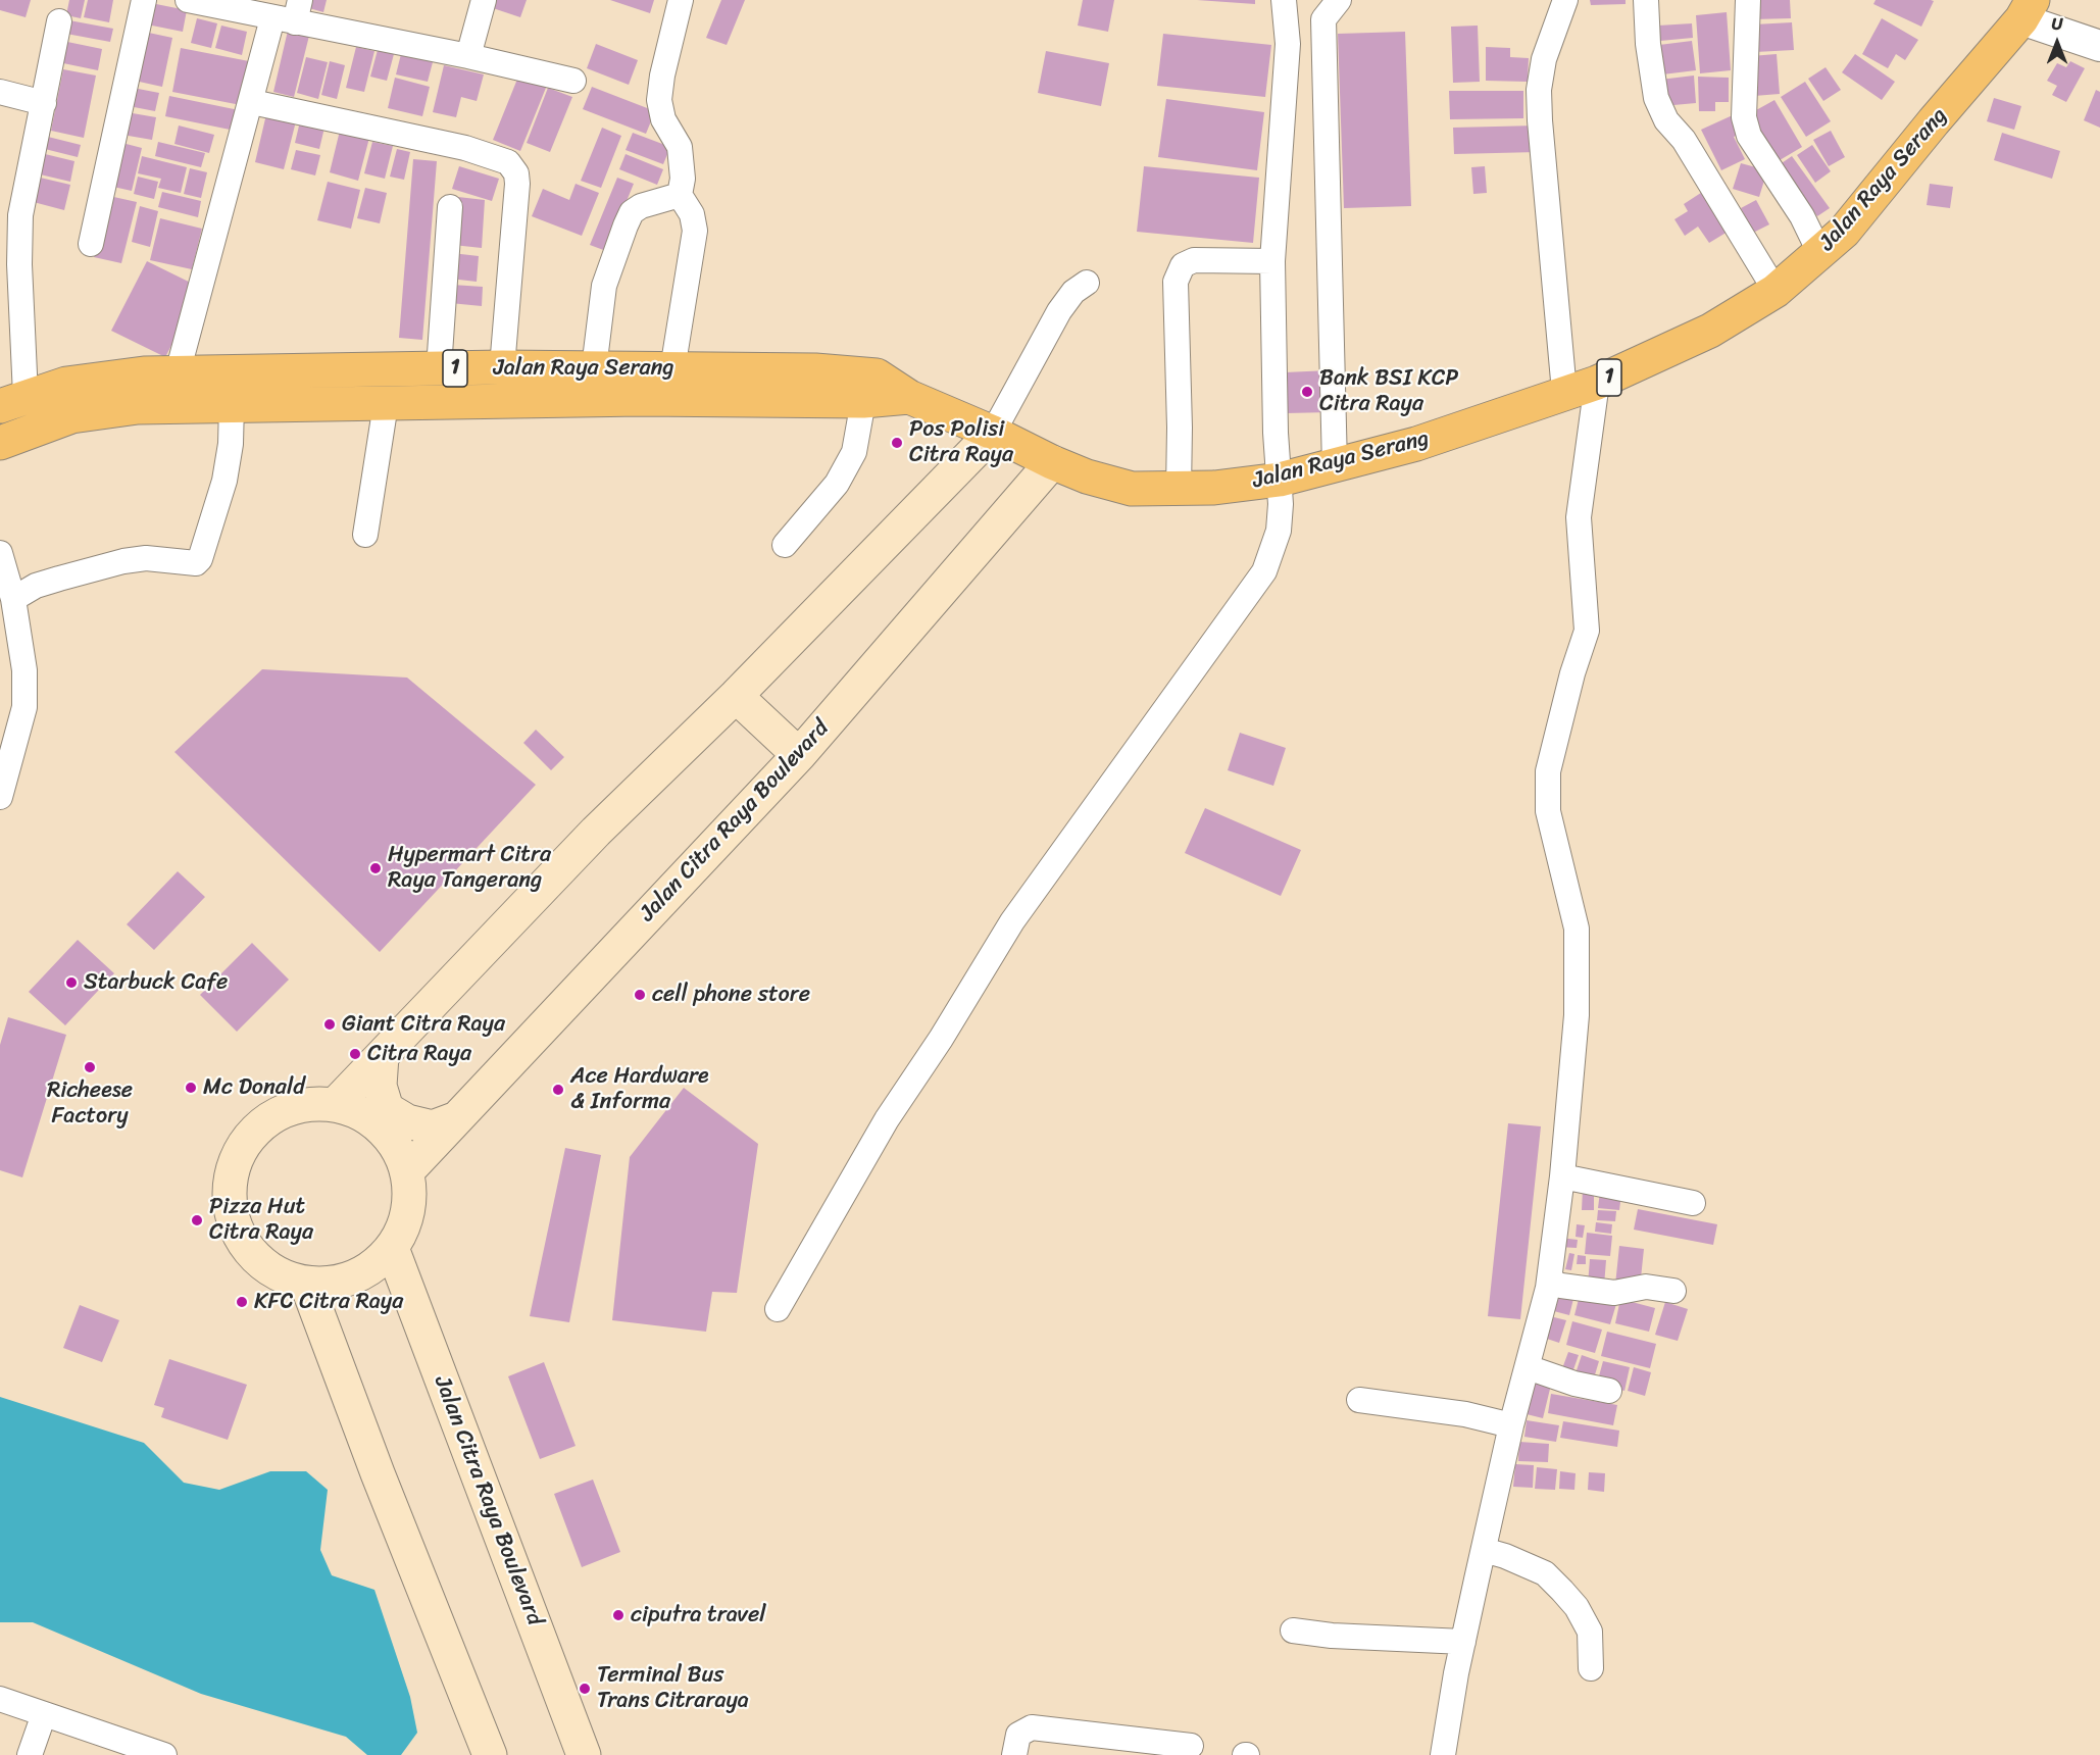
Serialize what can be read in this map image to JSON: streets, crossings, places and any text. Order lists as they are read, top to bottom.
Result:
{
  "streets": {
    "highway": ["Jalan Raya Serang", "1"],
    "main road": ["Jalan Citra Raya Boulevard"]
  },
  "crossings": [
    ["Jalan Raya Serang", "Jalan Citra Raya Boulevard"]
  ],
  "places": [
    "Bank BSI KCP Citra Raya",
    "Pos Polisi Citra Raya",
    "Hypermart Citra Raya Tangerang",
    "Starbuck Cafe",
    "cell phone store",
    "Giant Citra Raya",
    "Citra Raya",
    "Richeese Factory",
    "Mc Donald",
    "Ace Hardware & Informa",
    "Pizza Hut Citra Raya",
    "KFC Citra Raya",
    "ciputra travel",
    "Terminal Bus Trans Citraraya"
  ],
  "north": "top"
}
